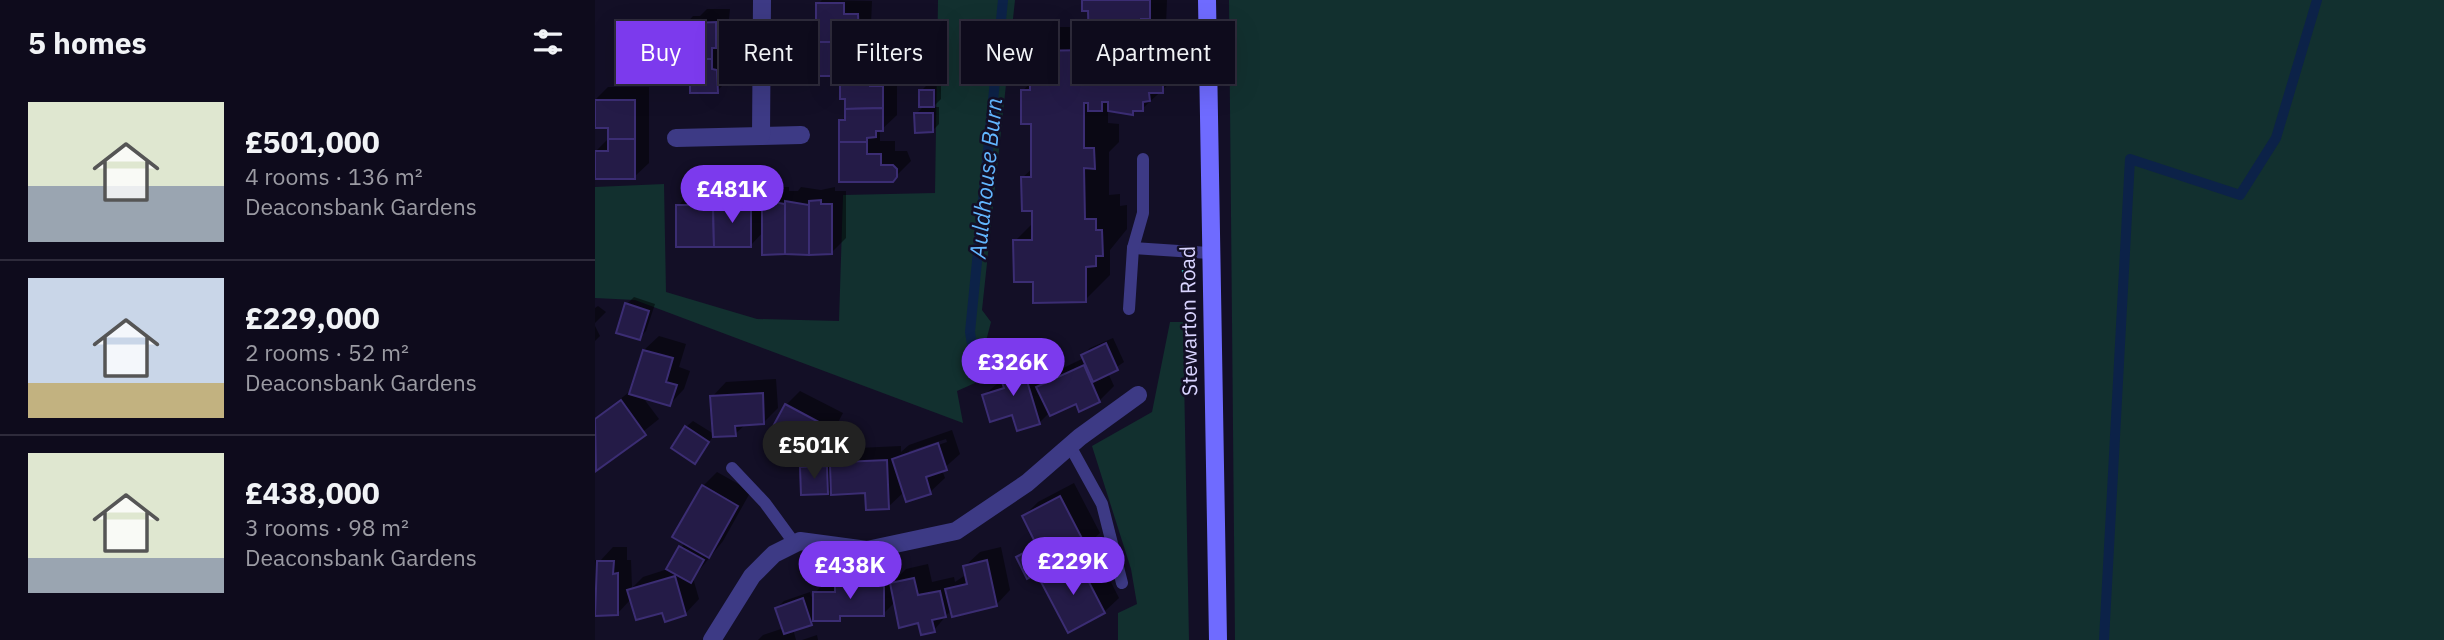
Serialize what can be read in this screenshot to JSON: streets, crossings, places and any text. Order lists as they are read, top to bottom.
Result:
{
  "streets": {
    "main road": ["Stewarton Road"]
  },
  "water": ["Auldhouse Burn"],
  "page": {
    "heading": "5 homes",
    "chip": [
      "Buy",
      "Rent",
      "Filters",
      "New",
      "Apartment"
    ],
    "list": [
      {
        "name": "£501,000",
        "note": "4 rooms · 136 m² · Deaconsbank Gardens"
      },
      {
        "name": "£229,000",
        "note": "2 rooms · 52 m² · Deaconsbank Gardens"
      },
      {
        "name": "£438,000",
        "note": "3 rooms · 98 m² · Deaconsbank Gardens"
      }
    ],
    "price": [
      "£481K",
      "£326K",
      "£501K",
      "£229K",
      "£438K"
    ]
  }
}
